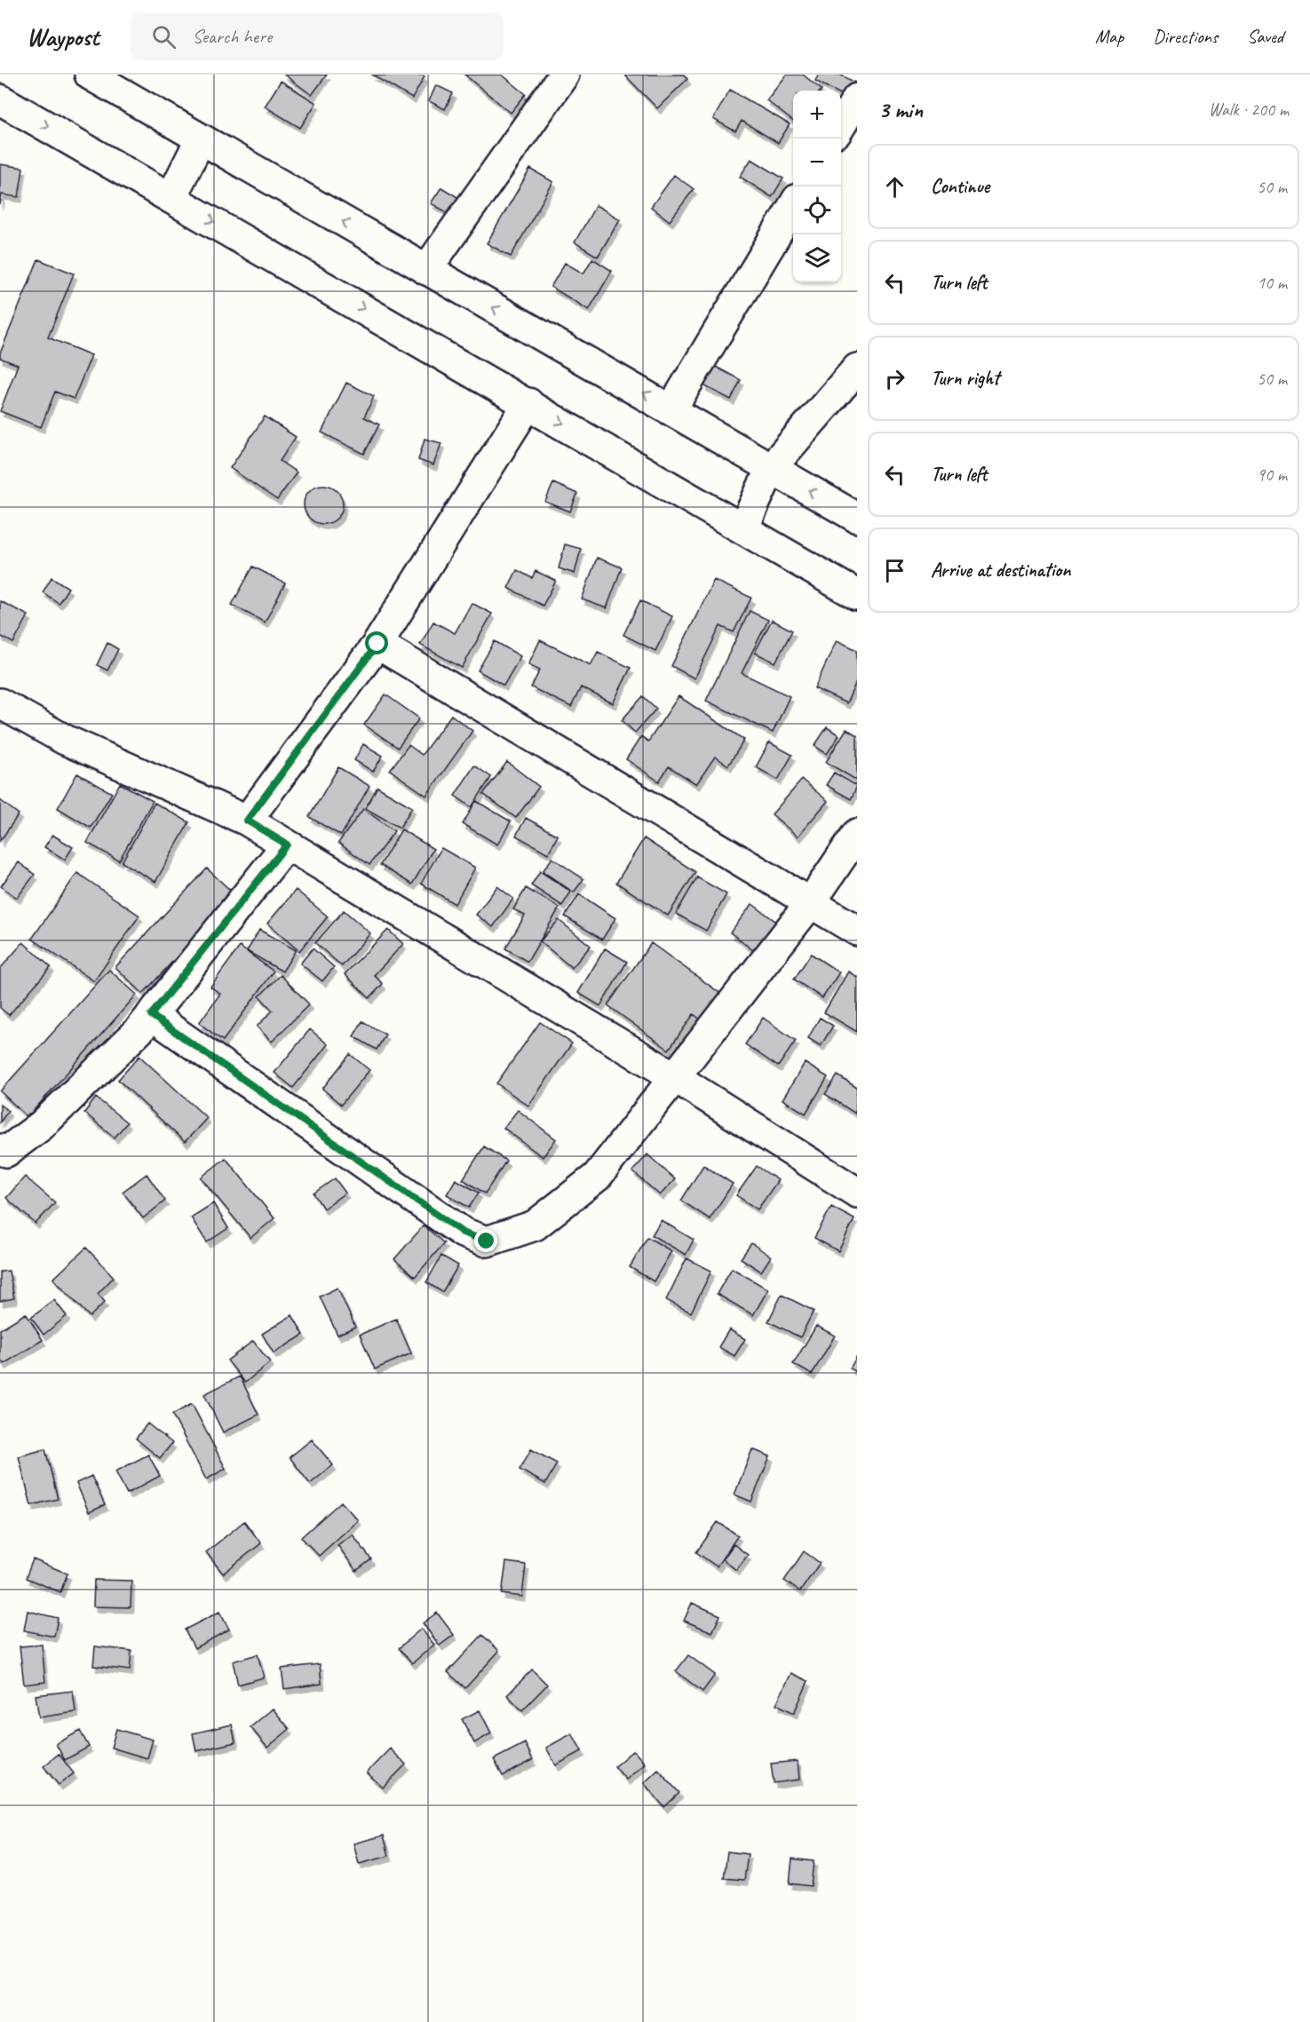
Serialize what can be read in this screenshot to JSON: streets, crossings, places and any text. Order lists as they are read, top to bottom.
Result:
{
  "page": {
    "header": "Waypost",
    "search": "Search here",
    "nav": ["Map", "Directions", "Saved"],
    "heading": ["3 min", "Walk · 200 m"],
    "map_buttons": ["+", "−"],
    "list": [
      ["Continue", "50 m"],
      ["Turn left", "10 m"],
      ["Turn right", "50 m"],
      ["Turn left", "90 m"],
      "Arrive at destination"
    ]
  }
}
